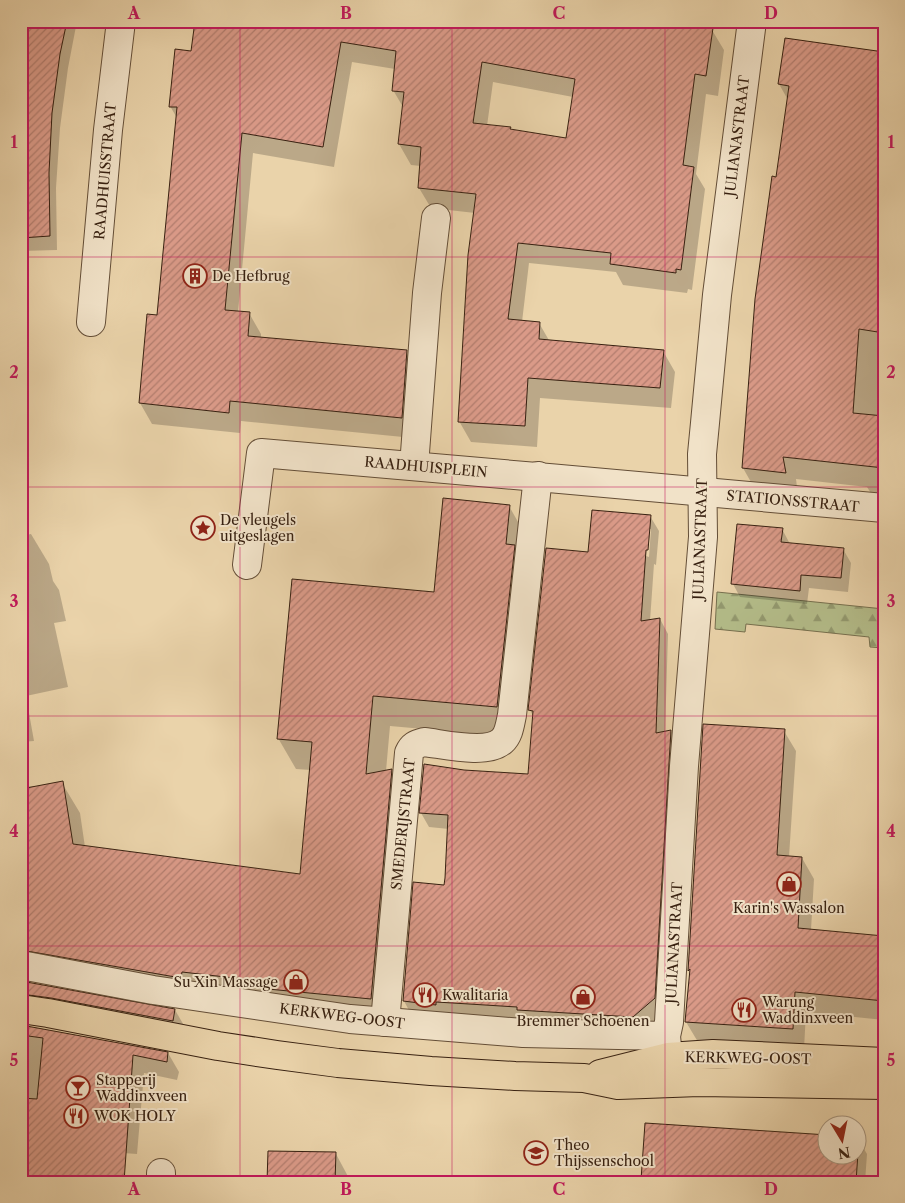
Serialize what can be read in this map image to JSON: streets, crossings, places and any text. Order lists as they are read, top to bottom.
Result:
{
  "streets": {
    "main road": ["KERKWEG-OOST"],
    "street": [
      "JULIANASTRAAT",
      "RAADHUISSTRAAT",
      "RAADHUISPLEIN",
      "STATIONSSTRAAT",
      "SMEDERIJSTRAAT"
    ]
  },
  "crossings": [
    ["JULIANASTRAAT", "RAADHUISPLEIN"],
    ["JULIANASTRAAT", "STATIONSSTRAAT"],
    ["JULIANASTRAAT", "KERKWEG-OOST"],
    ["RAADHUISPLEIN", "STATIONSSTRAAT"],
    ["RAADHUISPLEIN", "SMEDERIJSTRAAT"],
    ["SMEDERIJSTRAAT", "KERKWEG-OOST"]
  ],
  "places": {
    "building": ["De Hefbrug"],
    "place": ["De vleugels uitgeslagen"],
    "shop": ["Karin's Wassalon", "Su Xin Massage", "Bremmer Schoenen"],
    "restaurant": ["Kwalitaria", "Warung Waddinxveen", "WOK HOLY"],
    "bar": ["Stapperij Waddinxveen"],
    "school or university": ["Theo Thijssenschool"]
  },
  "north": "bottom",
  "grid": {
    "columns": [
      "A",
      "B",
      "C",
      "D"
    ],
    "rows": [
      "1",
      "2",
      "3",
      "4",
      "5"
    ]
  }
}
